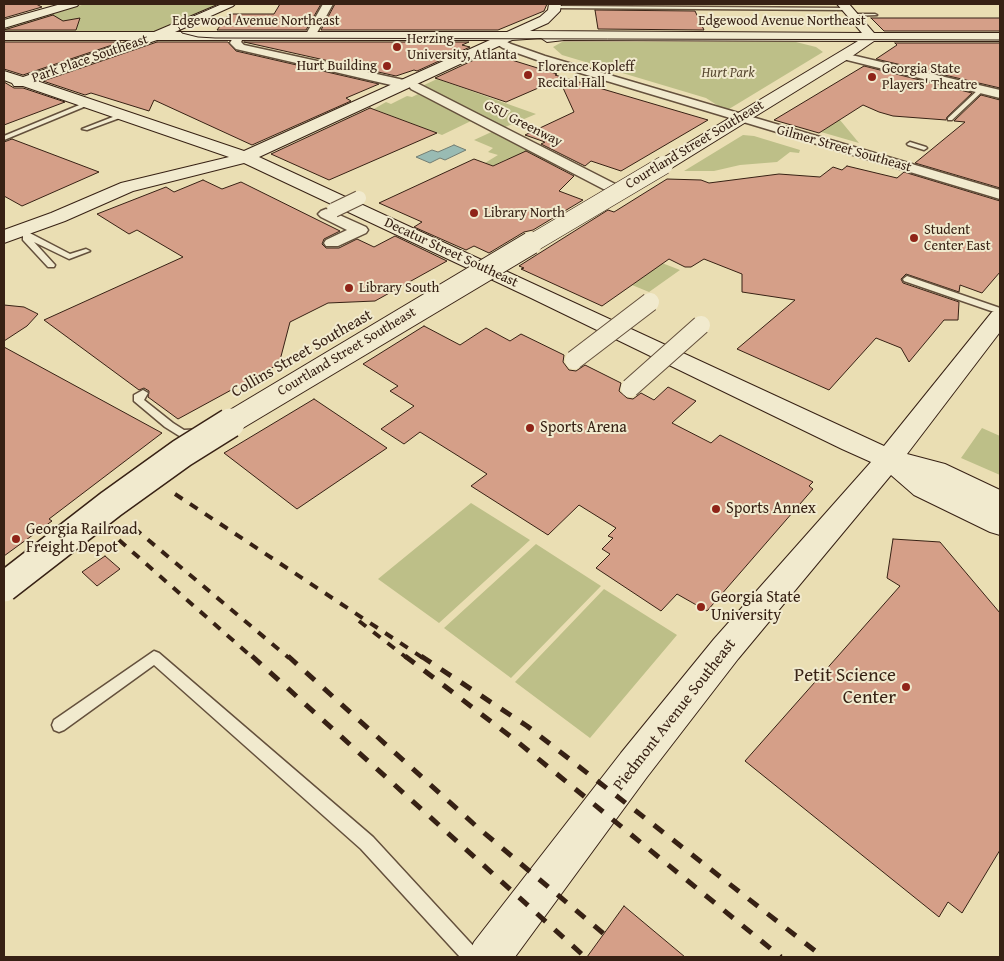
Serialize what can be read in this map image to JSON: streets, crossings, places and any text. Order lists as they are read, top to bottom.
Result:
{
  "streets": {
    "main road": [
      "Edgewood Avenue Northeast",
      "Park Place Southeast",
      "Courtland Street Southeast",
      "Decatur Street Southeast",
      "Piedmont Avenue Southeast"
    ],
    "street": ["GSU Greenway", "Gilmer Street Southeast"],
    "lane": ["Collins Street Southeast"]
  },
  "crossings": [
    ["Edgewood Avenue Northeast", "Park Place Southeast"],
    ["Edgewood Avenue Northeast", "GSU Greenway"],
    ["Edgewood Avenue Northeast", "Courtland Street Southeast"],
    ["Edgewood Avenue Northeast", "Gilmer Street Southeast"],
    ["Park Place Southeast", "Decatur Street Southeast"],
    ["GSU Greenway", "Collins Street Southeast"],
    ["Courtland Street Southeast", "Gilmer Street Southeast"],
    ["Courtland Street Southeast", "Collins Street Southeast"],
    ["Decatur Street Southeast", "Collins Street Southeast"],
    ["Decatur Street Southeast", "Piedmont Avenue Southeast"]
  ],
  "parks": ["Hurt Park"],
  "places": [
    "Herzing University, Atlanta",
    "Hurt Building",
    "Florence Kopleff Recital Hall",
    "Georgia State Players' Theatre",
    "Library North",
    "Student Center East",
    "Library South",
    "Sports Arena",
    "Sports Annex",
    "Georgia Railroad Freight Depot",
    "Georgia State University",
    "Petit Science Center"
  ]
}
